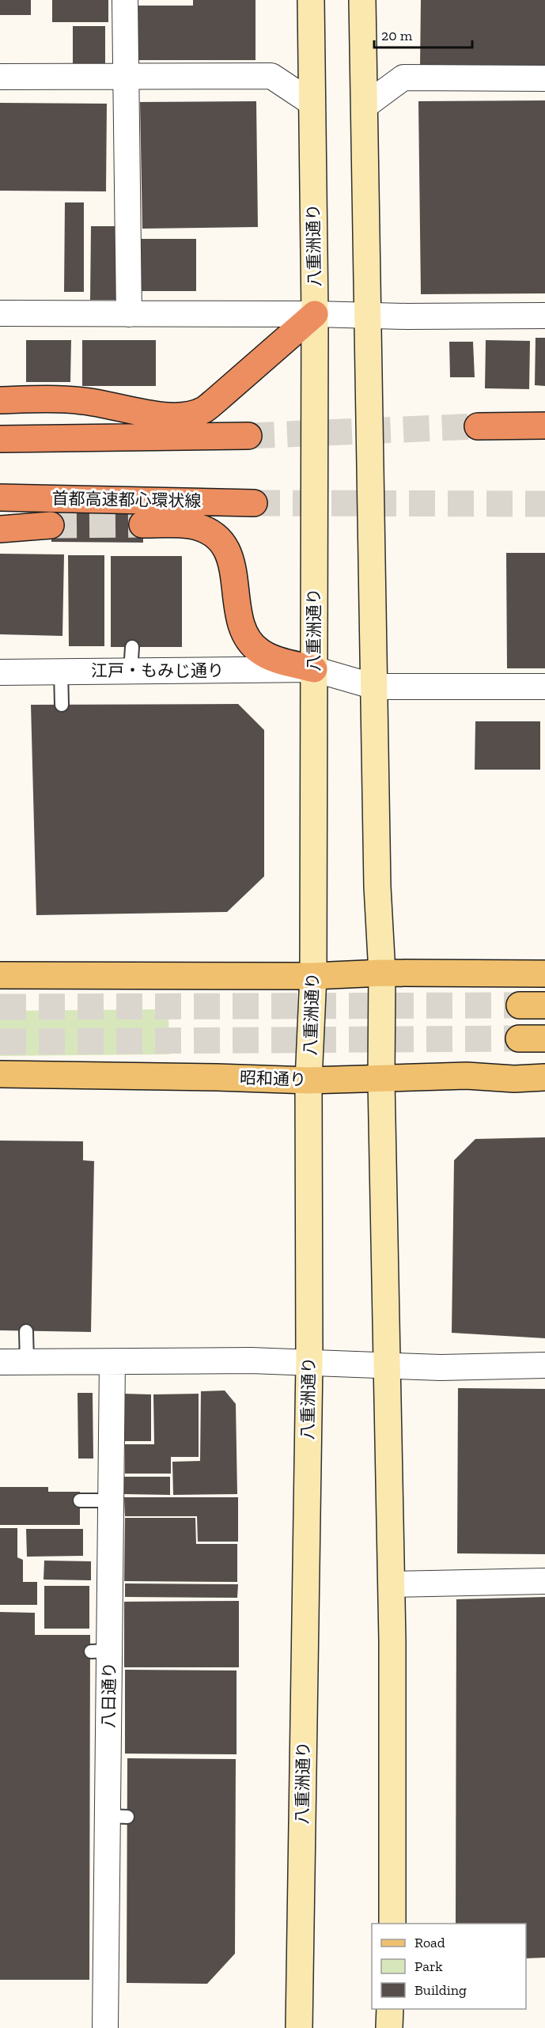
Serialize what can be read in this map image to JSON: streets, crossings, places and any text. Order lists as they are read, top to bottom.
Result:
{
  "streets": {
    "highway": ["首都高速都心環状線"],
    "main road": ["八重洲通り", "昭和通り"],
    "street": ["江戸・もみじ通り", "八日通り"]
  },
  "crossings": [
    ["八重洲通り", "江戸・もみじ通り"],
    ["八重洲通り", "昭和通り"]
  ],
  "legend": ["Road", "Park", "Building"],
  "scale_bar": "20 m"
}
